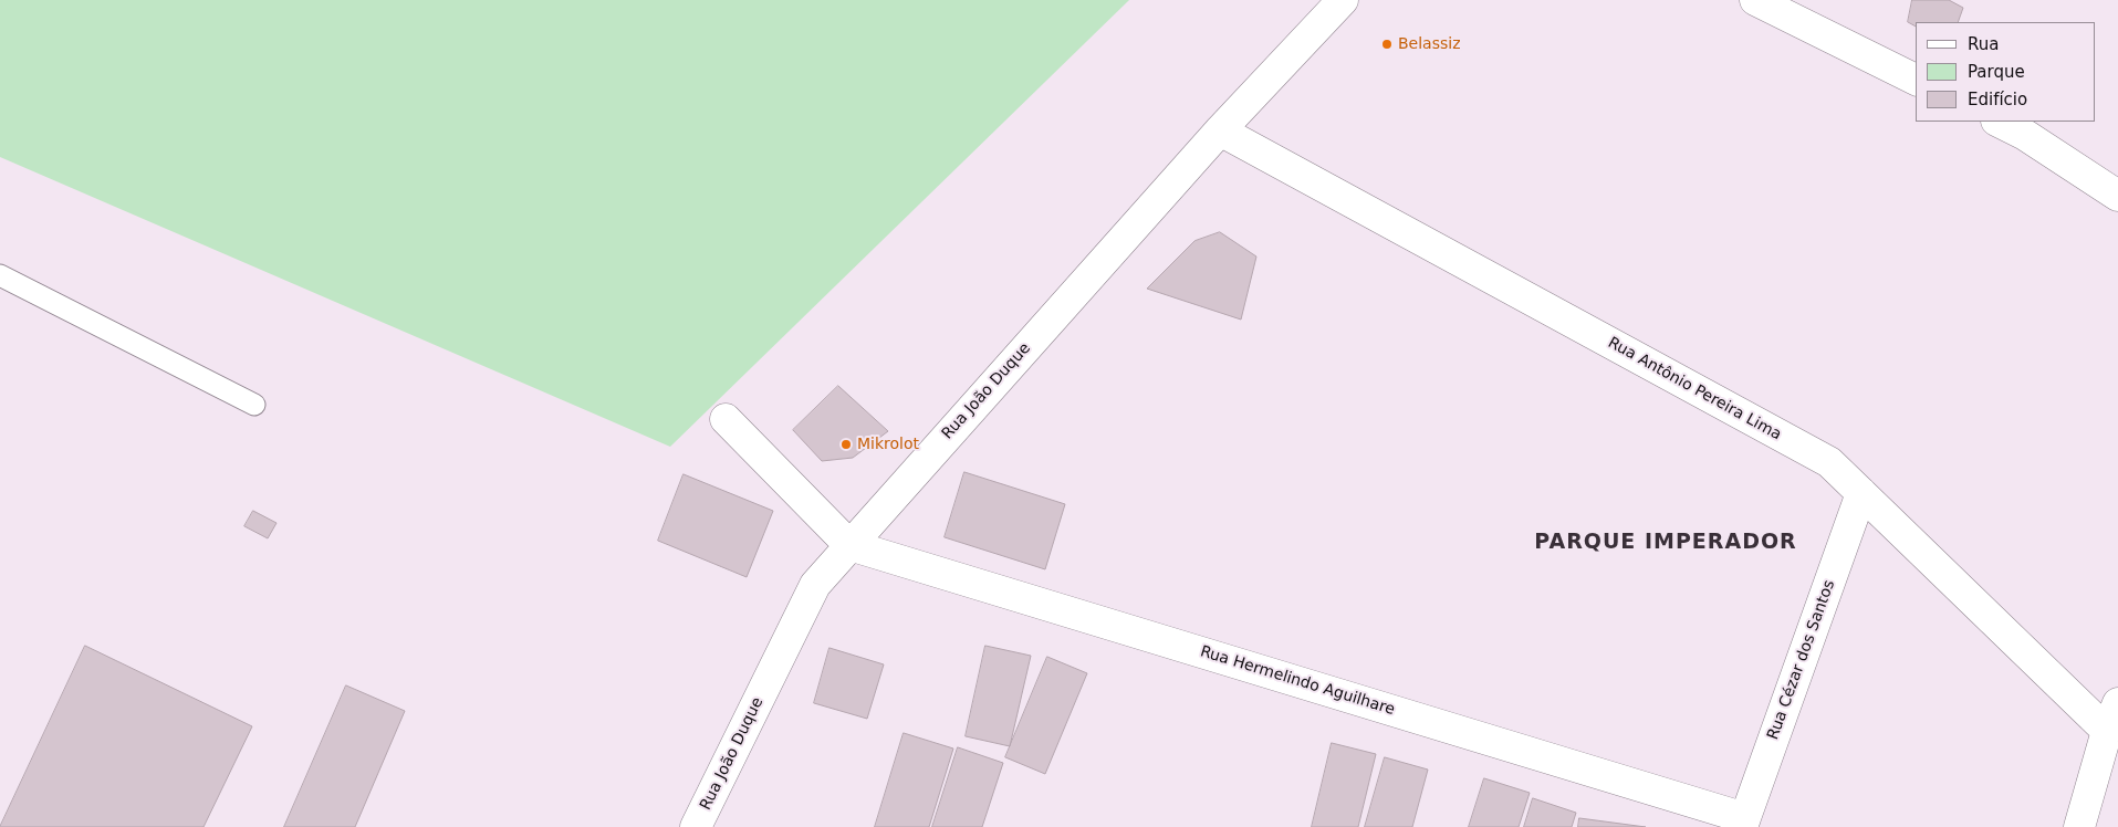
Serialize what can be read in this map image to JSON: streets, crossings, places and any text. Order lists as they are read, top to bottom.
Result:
{
  "streets": {
    "street": [
      "Rua Antônio Pereira Lima",
      "Rua João Duque",
      "Rua Cézar dos Santos",
      "Rua Hermelindo Aguilhare"
    ]
  },
  "crossings": [
    ["Rua Antônio Pereira Lima", "Rua João Duque"],
    ["Rua Antônio Pereira Lima", "Rua Cézar dos Santos"],
    ["Rua João Duque", "Rua Hermelindo Aguilhare"],
    ["Rua Cézar dos Santos", "Rua Hermelindo Aguilhare"]
  ],
  "districts": ["PARQUE IMPERADOR"],
  "places": ["Belassiz", "Mikrolot"],
  "legend": ["Rua", "Parque", "Edifício"]
}
